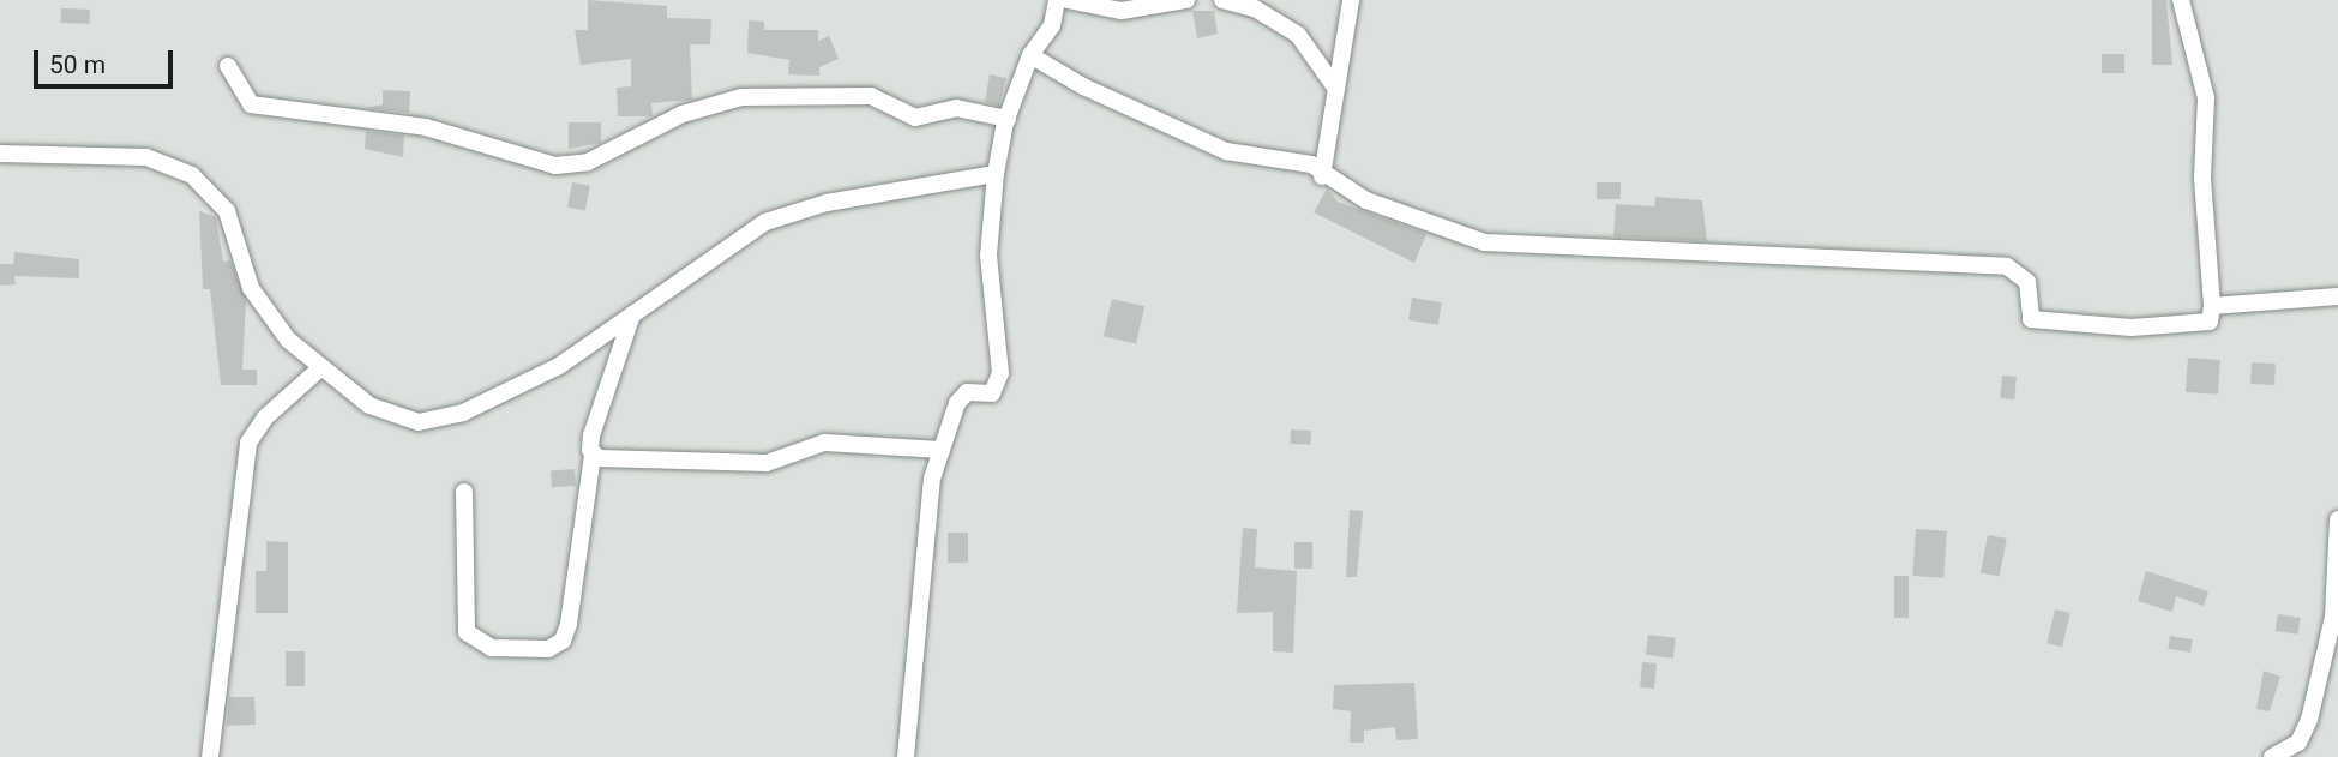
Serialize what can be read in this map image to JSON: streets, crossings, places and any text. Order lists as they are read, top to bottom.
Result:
{
  "scale_bar": "50 m"
}
